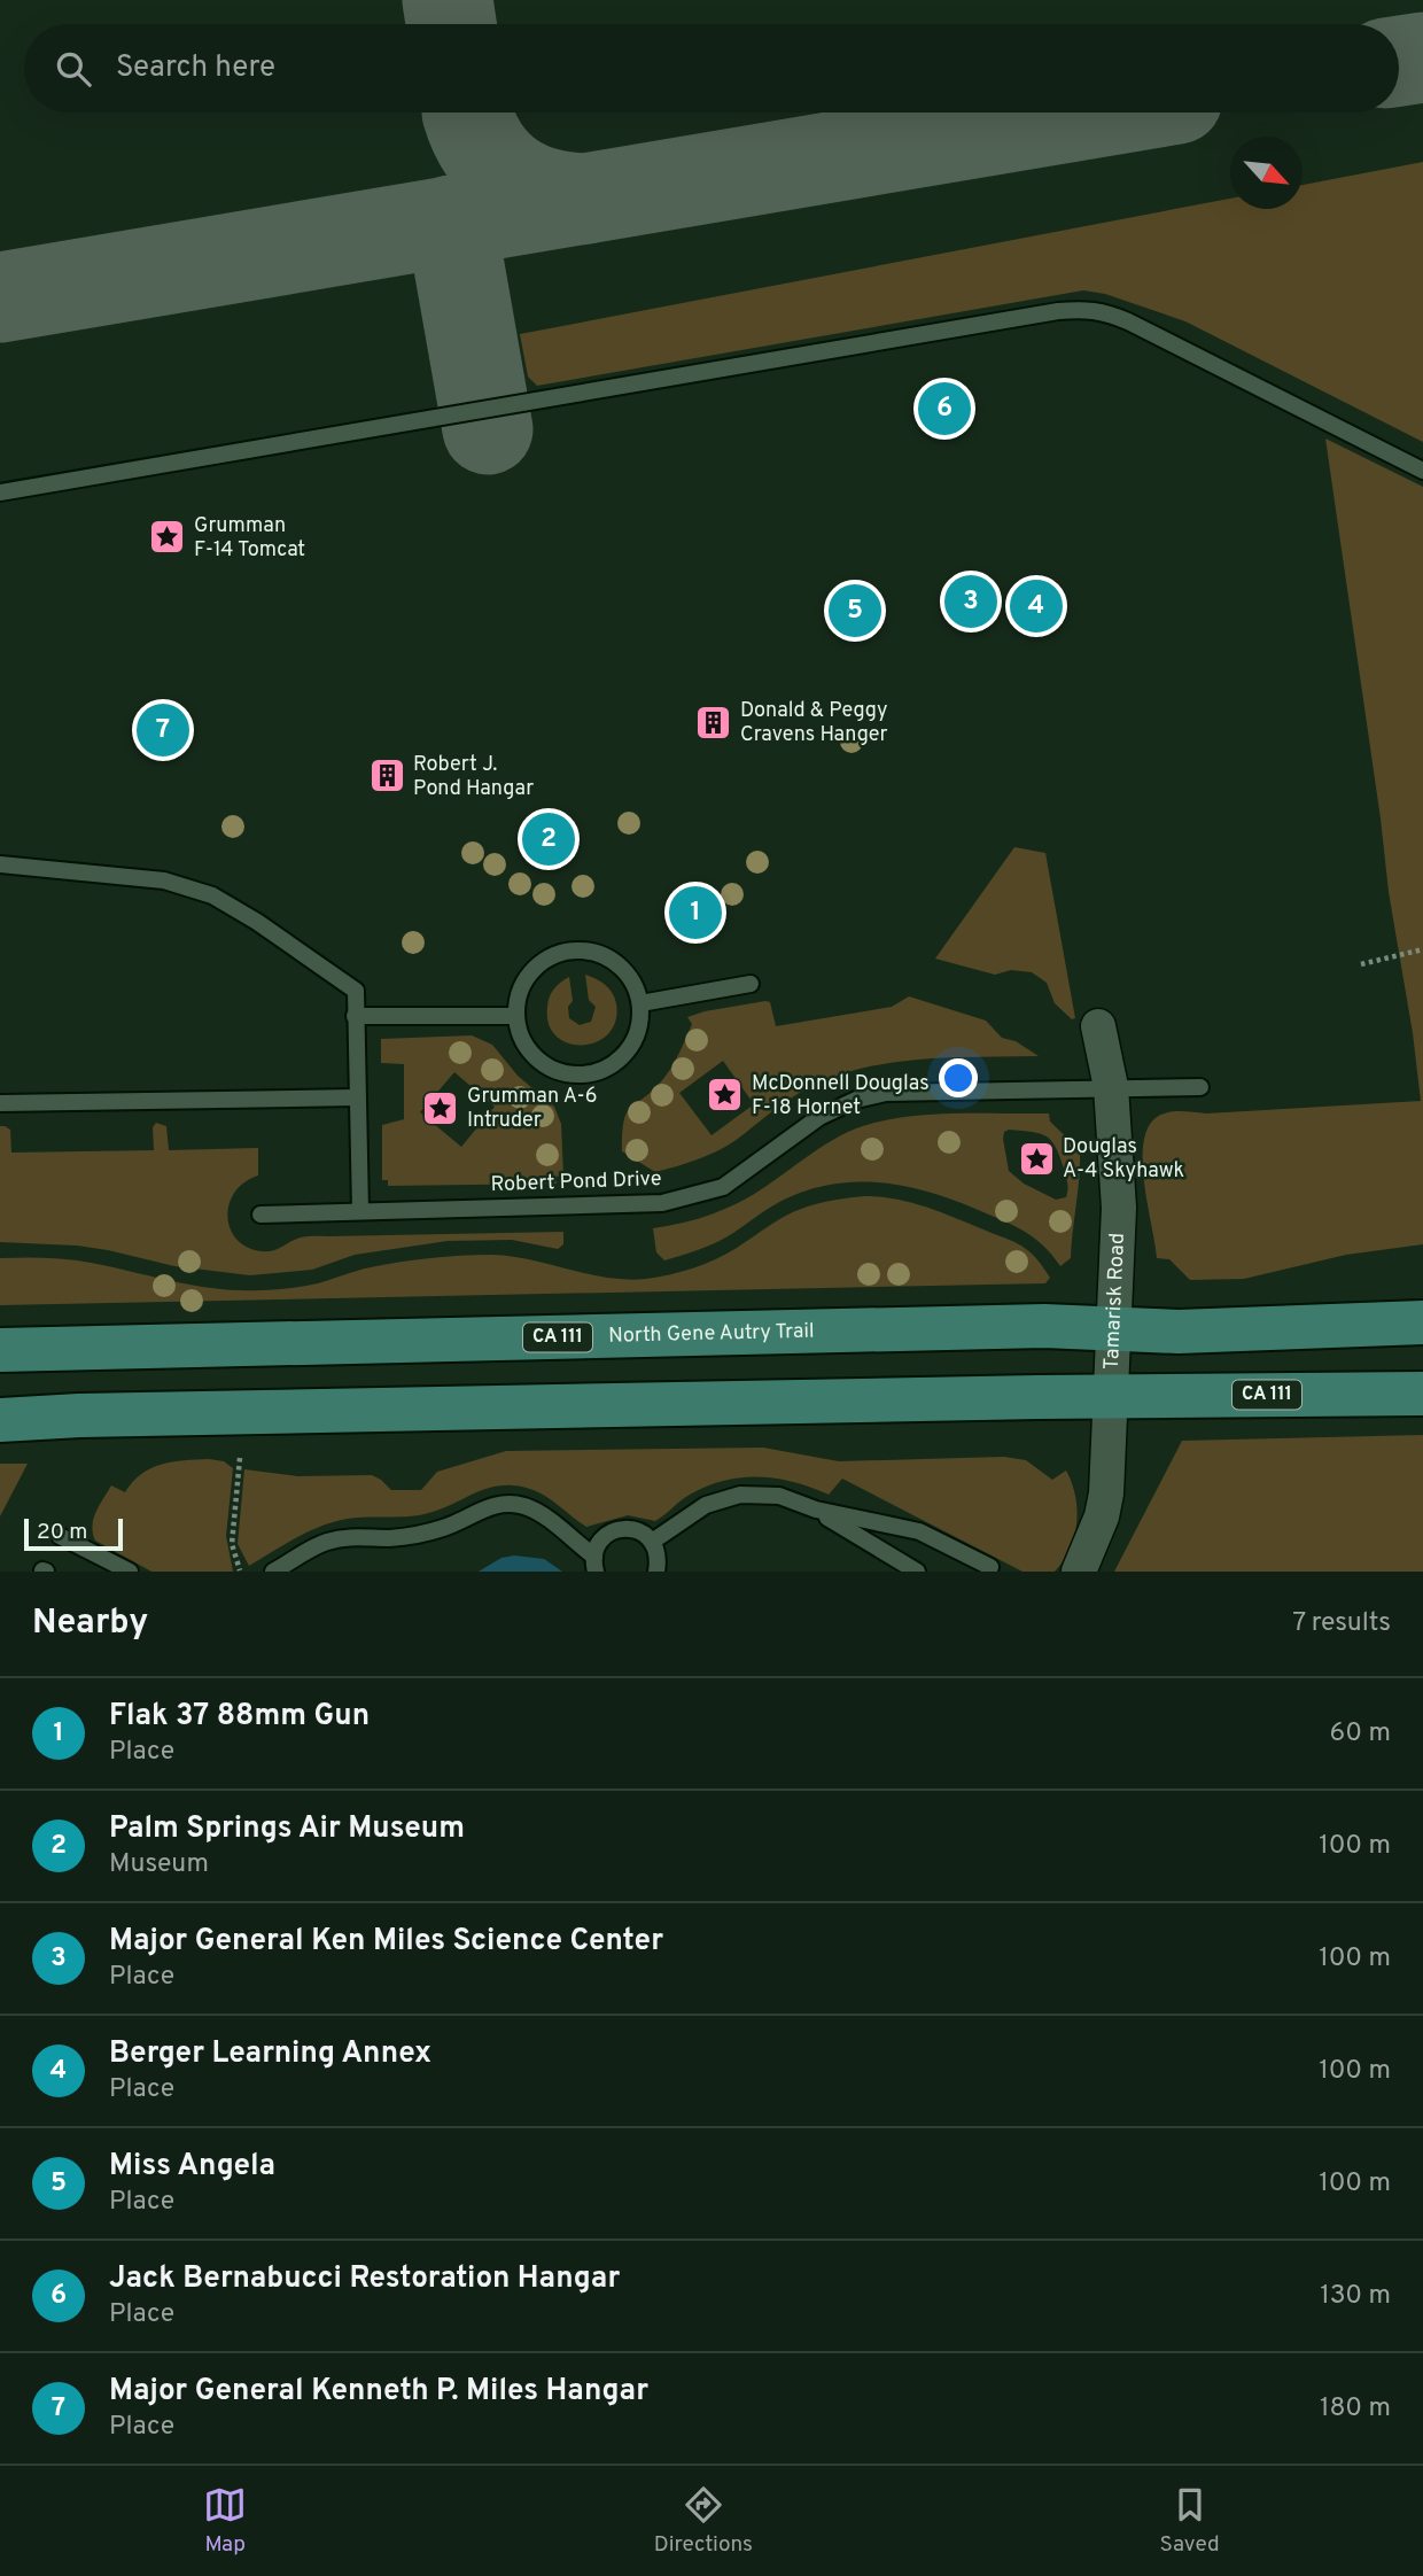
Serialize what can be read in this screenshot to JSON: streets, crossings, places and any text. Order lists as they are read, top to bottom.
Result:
{
  "streets": {
    "main road": ["North Gene Autry Trail", "CA 111"],
    "street": ["Tamarisk Road"],
    "lane": ["Robert Pond Drive"]
  },
  "crossings": [
    ["Robert Pond Drive", "Tamarisk Road"],
    ["Tamarisk Road", "North Gene Autry Trail"],
    ["Tamarisk Road", "CA 111"]
  ],
  "places": {
    "place": [
      "Grumman F-14 Tomcat",
      "McDonnell Douglas F-18 Hornet",
      "Grumman A-6 Intruder",
      "Douglas A-4 Skyhawk"
    ],
    "building": ["Donald & Peggy Cravens Hanger", "Robert J. Pond Hangar"]
  },
  "scale_bar": "20 m",
  "north": "bottom right",
  "page": {
    "search": "Search here",
    "pins": [
      "6",
      "3",
      "4",
      "5",
      "7",
      "2",
      "1"
    ],
    "scale": "20 m",
    "heading": ["Nearby", "7 results"],
    "list": [
      {
        "mark": "1",
        "name": "Flak 37 88mm Gun",
        "note": "Place",
        "value": "60 m"
      },
      {
        "mark": "2",
        "name": "Palm Springs Air Museum",
        "note": "Museum",
        "value": "100 m"
      },
      {
        "mark": "3",
        "name": "Major General Ken Miles Science Center",
        "note": "Place",
        "value": "100 m"
      },
      {
        "mark": "4",
        "name": "Berger Learning Annex",
        "note": "Place",
        "value": "100 m"
      },
      {
        "mark": "5",
        "name": "Miss Angela",
        "note": "Place",
        "value": "100 m"
      },
      {
        "mark": "6",
        "name": "Jack Bernabucci Restoration Hangar",
        "note": "Place",
        "value": "130 m"
      },
      {
        "mark": "7",
        "name": "Major General Kenneth P. Miles Hangar",
        "note": "Place",
        "value": "180 m"
      }
    ],
    "nav": ["Map", "Directions", "Saved"]
  }
}
